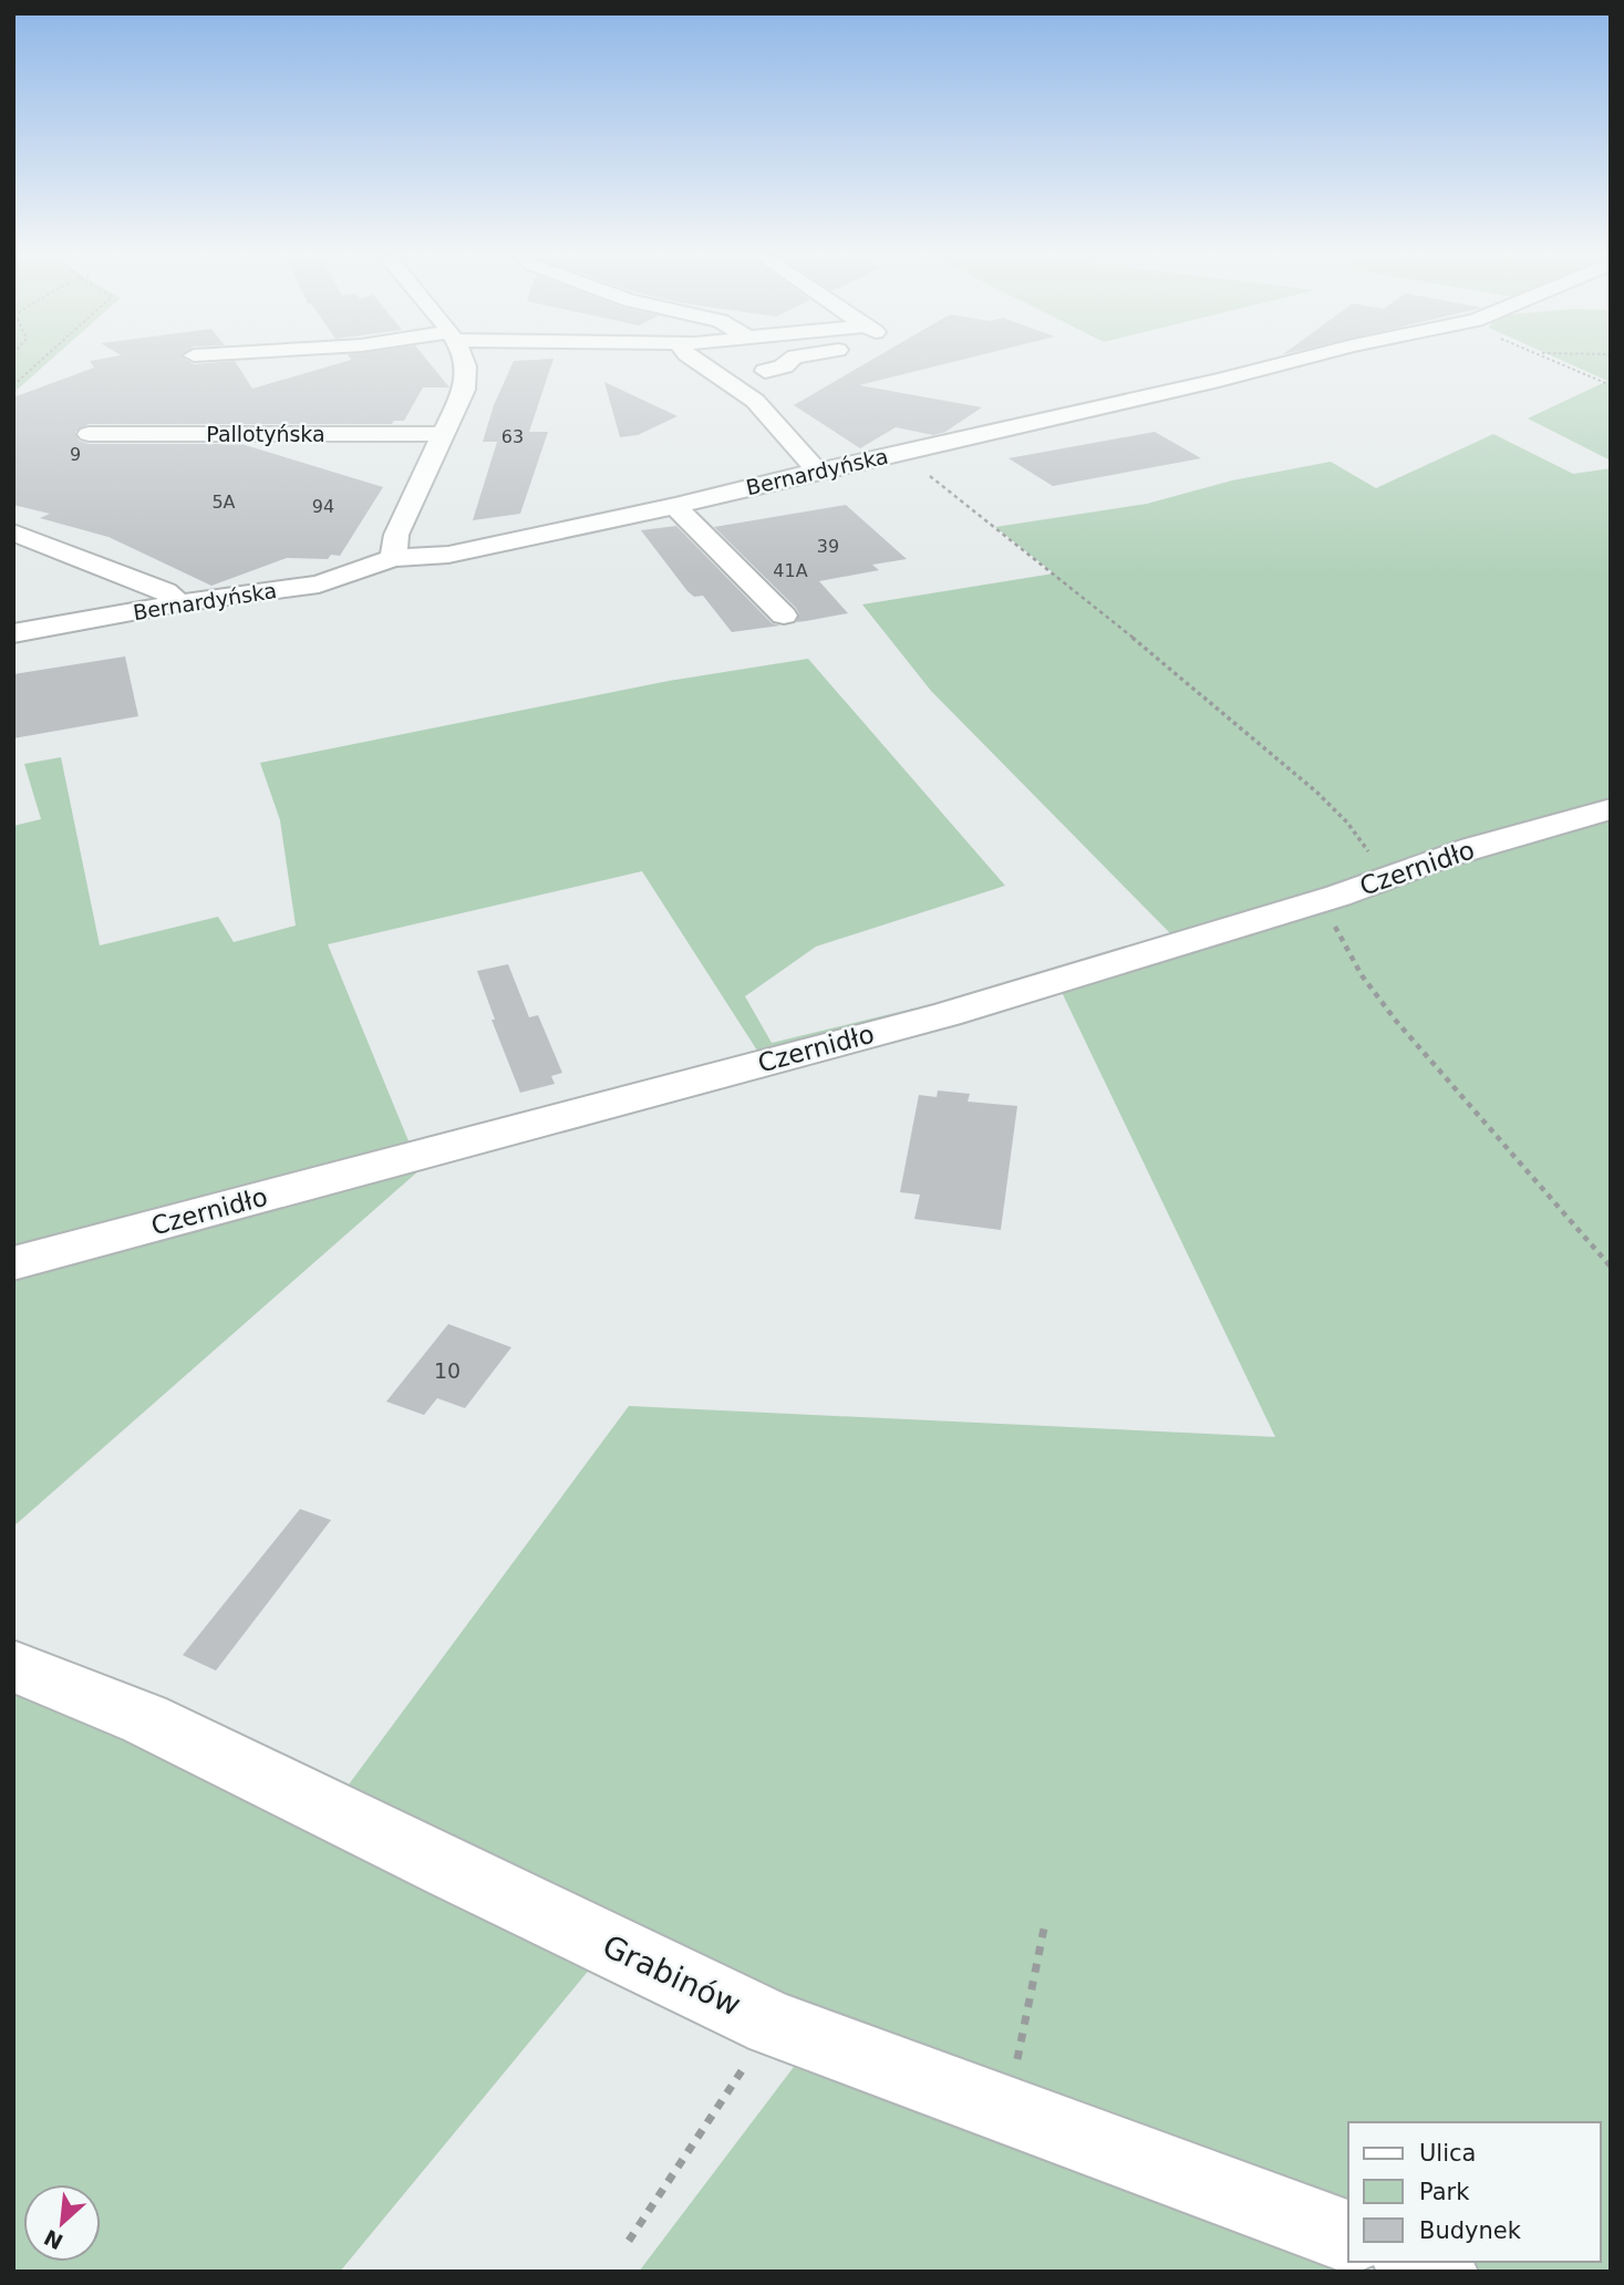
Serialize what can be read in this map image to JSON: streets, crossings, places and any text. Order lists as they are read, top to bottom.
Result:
{
  "streets": {
    "street": [
      "Pallotyńska",
      "Bernardyńska",
      "Czernidło",
      "Grabinów"
    ]
  },
  "house_numbers": [
    "63",
    "9",
    "5A",
    "94",
    "39",
    "41A",
    "10"
  ],
  "legend": ["Ulica", "Park", "Budynek"],
  "north": "bottom left"
}
